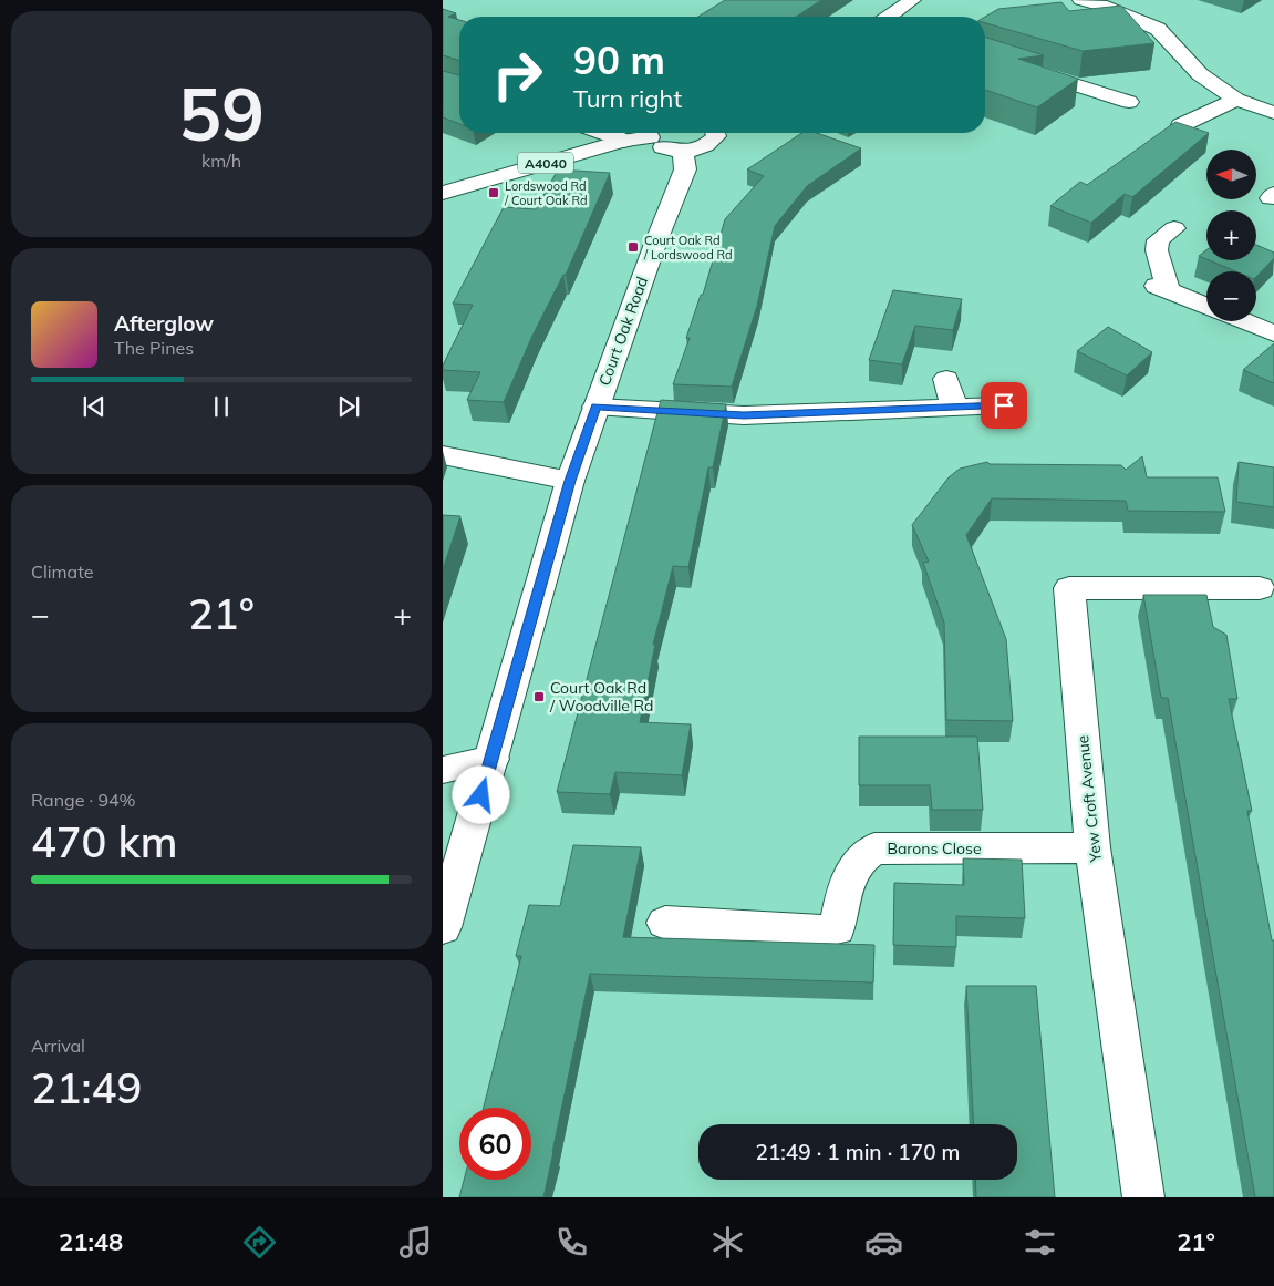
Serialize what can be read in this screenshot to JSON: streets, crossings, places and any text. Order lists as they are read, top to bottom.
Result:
{
  "streets": {
    "street": [
      "A4040",
      "Court Oak Road",
      "Yew Croft Avenue",
      "Barons Close"
    ]
  },
  "crossings": [
    ["Yew Croft Avenue", "Barons Close"]
  ],
  "places": {
    "transit": ["Lordswood Rd / Court Oak Rd", "Court Oak Rd / Lordswood Rd", "Court Oak Rd / Woodville Rd"]
  },
  "north": "left",
  "page": {
    "tile": [
      ["59", "km/h"],
      "Climate",
      ["Range · 94%", "470 km"],
      ["Arrival", "21:49"]
    ],
    "turn": ["90 m", "Turn right"],
    "map_buttons": ["+", "−"],
    "song": ["Afterglow", "The Pines"],
    "heat": ["−", "21°", "+"],
    "limit": "60",
    "trip": "21:49 · 1 min · 170 m",
    "tabs": ["21:48", "21°"]
  }
}
